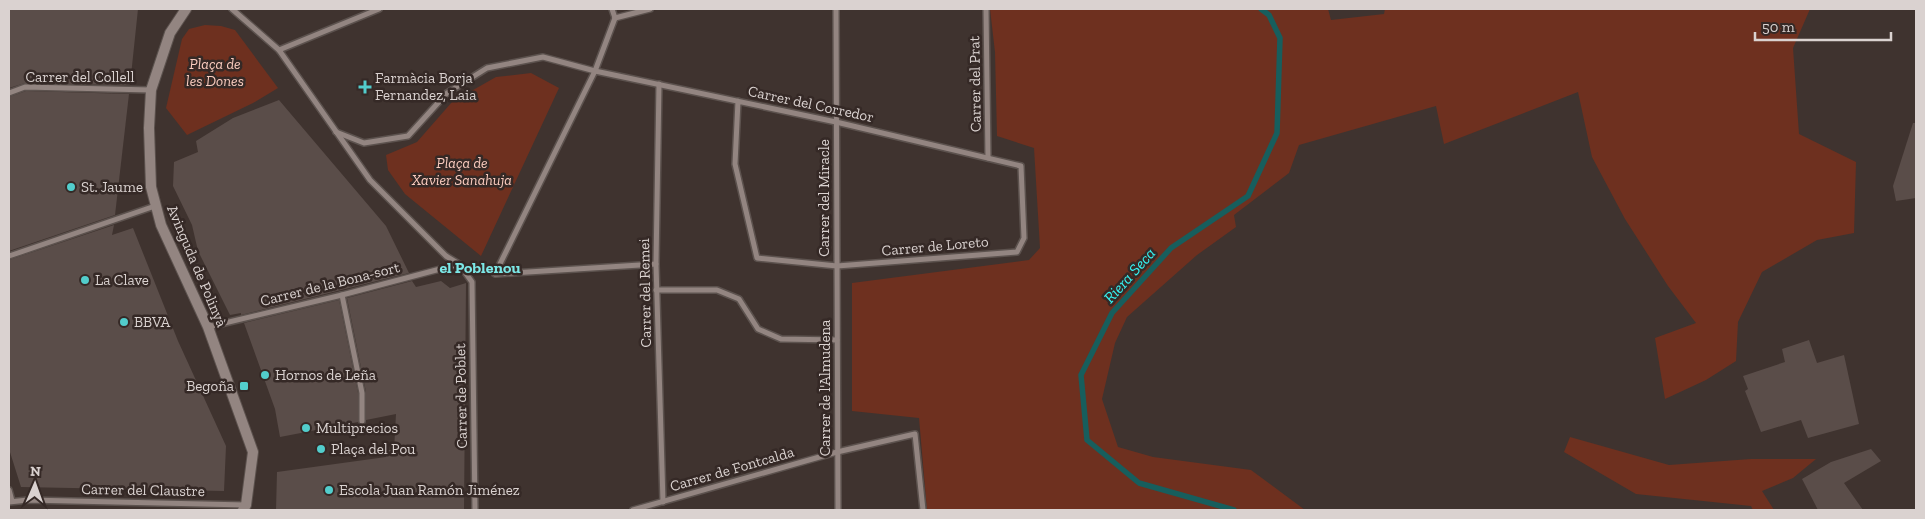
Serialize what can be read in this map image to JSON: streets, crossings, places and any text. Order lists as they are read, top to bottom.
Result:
{
  "streets": {
    "street": [
      "Carrer del Collell",
      "Carrer del Prat",
      "Carrer del Corredor",
      "Carrer del Miracle",
      "Carrer de Loreto",
      "Avinguda de Polinyà",
      "Carrer de la Bona-sort",
      "Carrer del Remei",
      "Carrer de l'Almudena",
      "Carrer de Poblet",
      "Carrer de Fontcalda",
      "Carrer del Claustre"
    ]
  },
  "crossings": [
    ["Carrer del Collell", "Avinguda de Polinyà"],
    ["Carrer del Prat", "Carrer del Corredor"],
    ["Carrer del Corredor", "Carrer del Miracle"],
    ["Carrer del Corredor", "Carrer de Loreto"],
    ["Carrer del Corredor", "Carrer del Remei"],
    ["Carrer del Miracle", "Carrer de Loreto"],
    ["Carrer del Miracle", "Carrer de l'Almudena"],
    ["Carrer de Loreto", "Carrer de l'Almudena"],
    ["Avinguda de Polinyà", "Carrer de la Bona-sort"],
    ["Avinguda de Polinyà", "Carrer del Claustre"],
    ["Carrer de la Bona-sort", "Carrer de Poblet"],
    ["Carrer del Remei", "Carrer de Fontcalda"],
    ["Carrer de l'Almudena", "Carrer de Fontcalda"]
  ],
  "districts": ["el Poblenou"],
  "water": ["Riera Seca"],
  "parks": ["Plaça de les Dones", "Plaça de Xavier Sanahuja"],
  "places": {
    "health": ["Farmàcia Borja Fernandez, Laia"],
    "other": [
      "St. Jaume",
      "La Clave",
      "BBVA",
      "Hornos de Leña",
      "Multiprecios",
      "Plaça del Pou",
      "Escola Juan Ramón Jiménez"
    ],
    "transit": ["Begoña"]
  },
  "scale_bar": "50 m",
  "north": "top"
}
